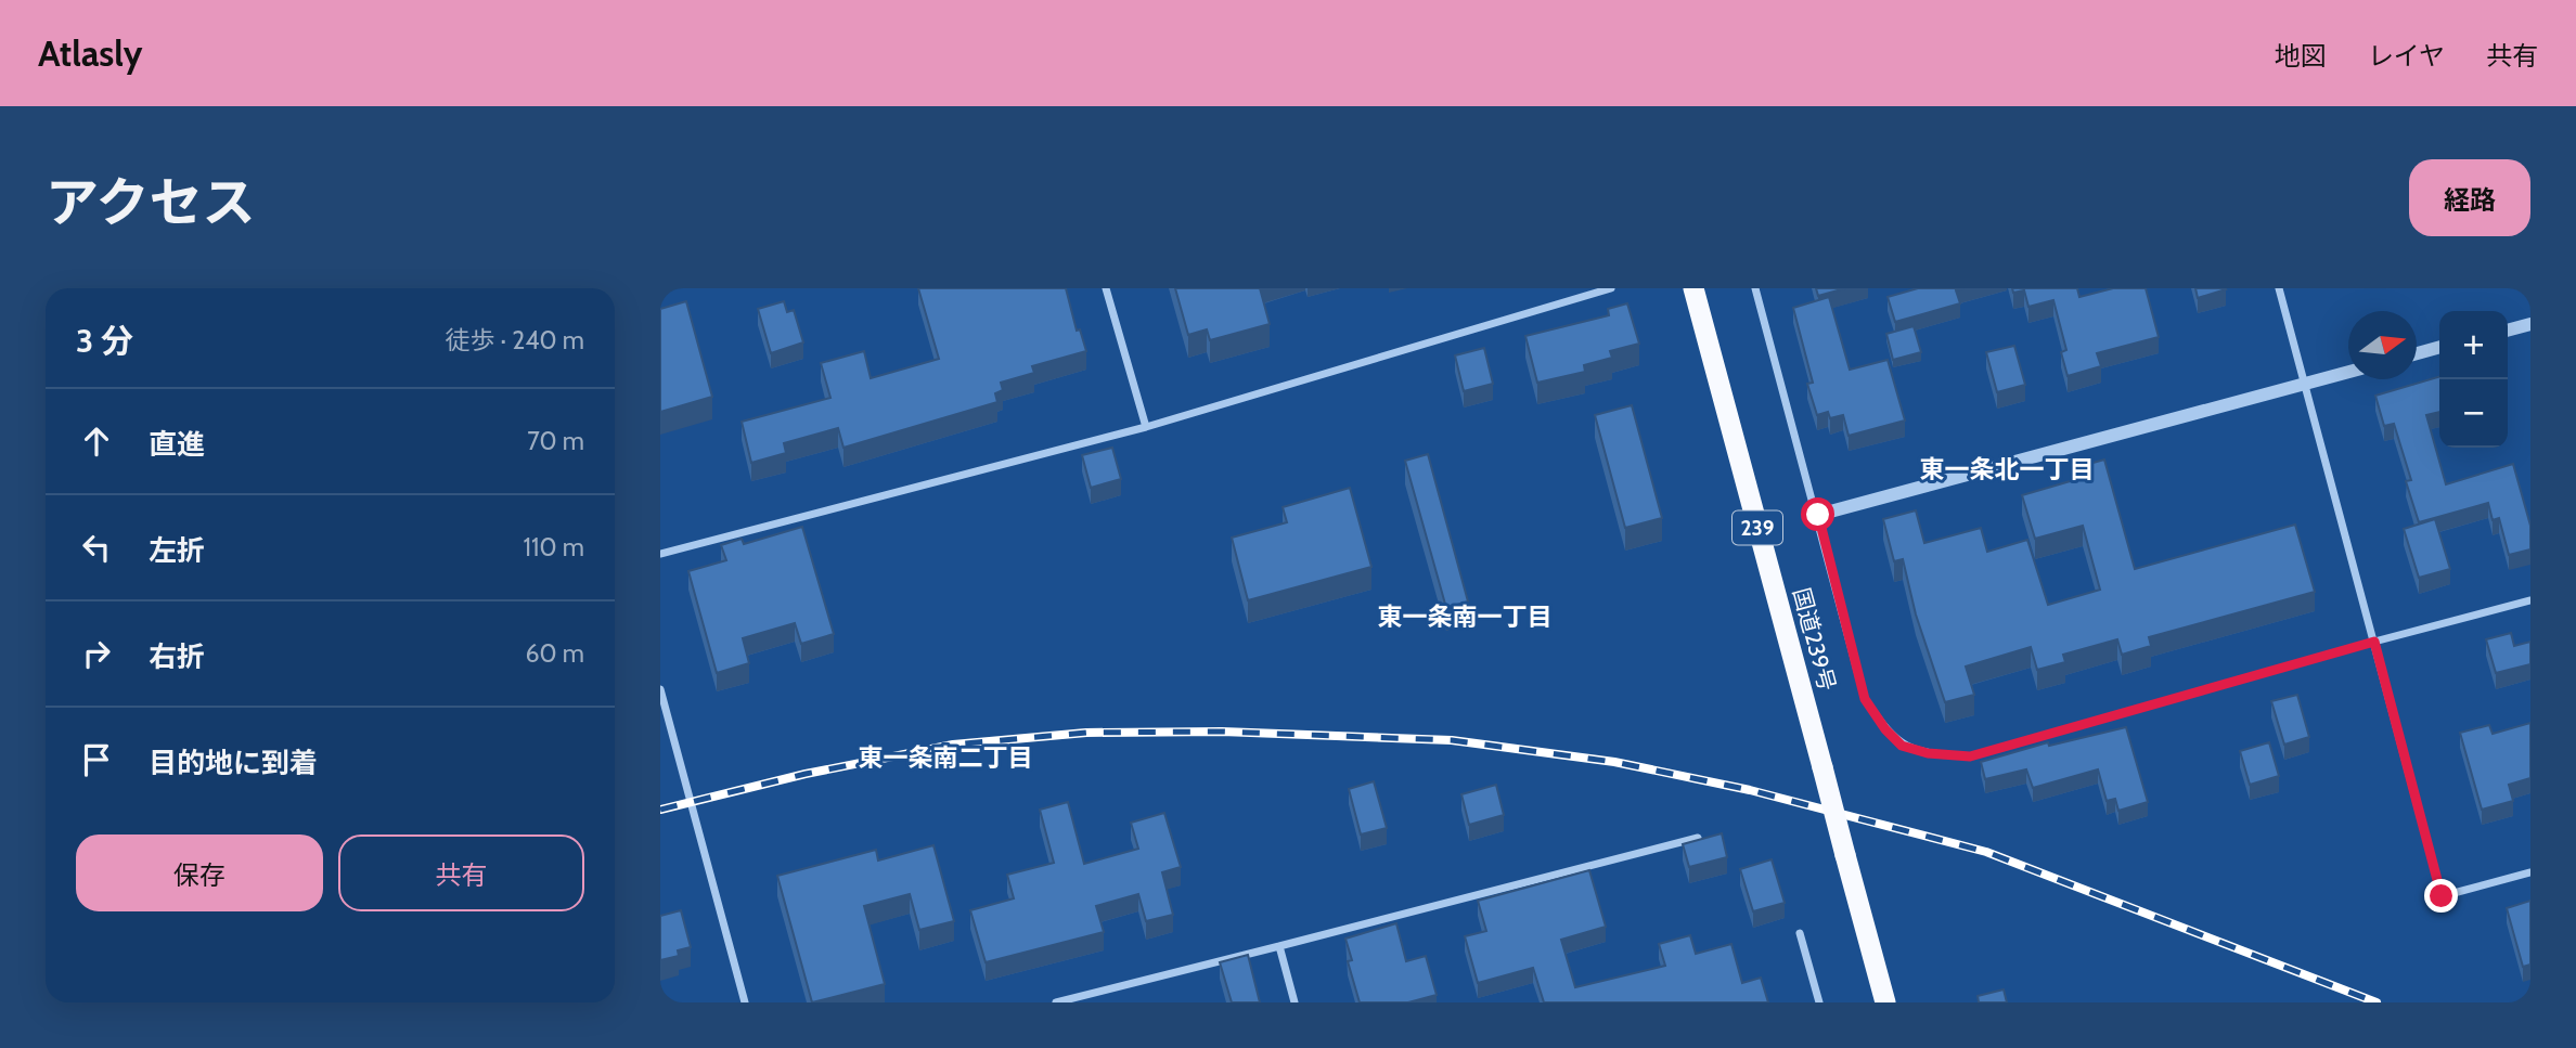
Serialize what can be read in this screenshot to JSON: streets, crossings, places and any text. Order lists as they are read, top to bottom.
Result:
{
  "streets": {
    "highway": ["239", "国道239号"]
  },
  "districts": ["東一条北一丁目", "東一条南一丁目", "東一条南二丁目"],
  "north": "right",
  "page": {
    "header": "Atlasly",
    "nav": ["地図", "レイヤ", "共有"],
    "title": "アクセス",
    "buttons": [
      "経路",
      ["保存", "共有"]
    ],
    "heading": ["3 分", "徒歩 · 240 m"],
    "map_buttons": ["+", "−"],
    "list": [
      ["直進", "70 m"],
      ["左折", "110 m"],
      ["右折", "60 m"],
      "目的地に到着"
    ]
  }
}
